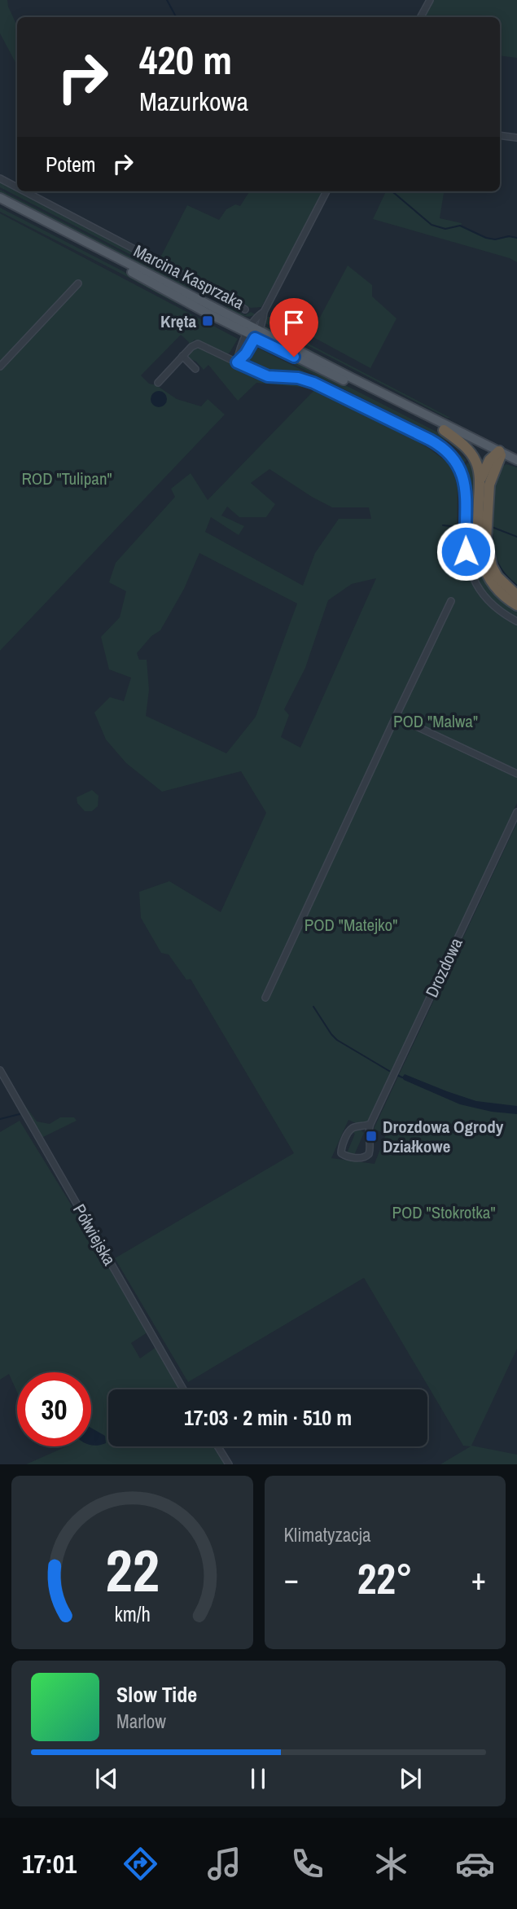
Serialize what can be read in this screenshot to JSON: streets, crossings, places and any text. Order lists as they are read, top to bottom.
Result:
{
  "streets": {
    "main road": ["Marcina Kasprzaka"],
    "street": ["Drozdowa", "Półwiejska"]
  },
  "parks": [
    "ROD \"Tulipan\"",
    "POD \"Malwa\"",
    "POD \"Matejko\"",
    "POD \"Stokrotka\""
  ],
  "places": {
    "transit": ["Kręta", "Drozdowa Ogrody Działkowe"]
  },
  "page": {
    "turn": ["420 m", "Mazurkowa"],
    "then": "Potem",
    "limit": "30",
    "trip": "17:03 · 2 min · 510 m",
    "tile": "Klimatyzacja",
    "heat": ["−", "22°", "+"],
    "song": ["Slow Tide", "Marlow"],
    "tabs": "17:01",
    "gauge": ["22", "km/h"]
  }
}
